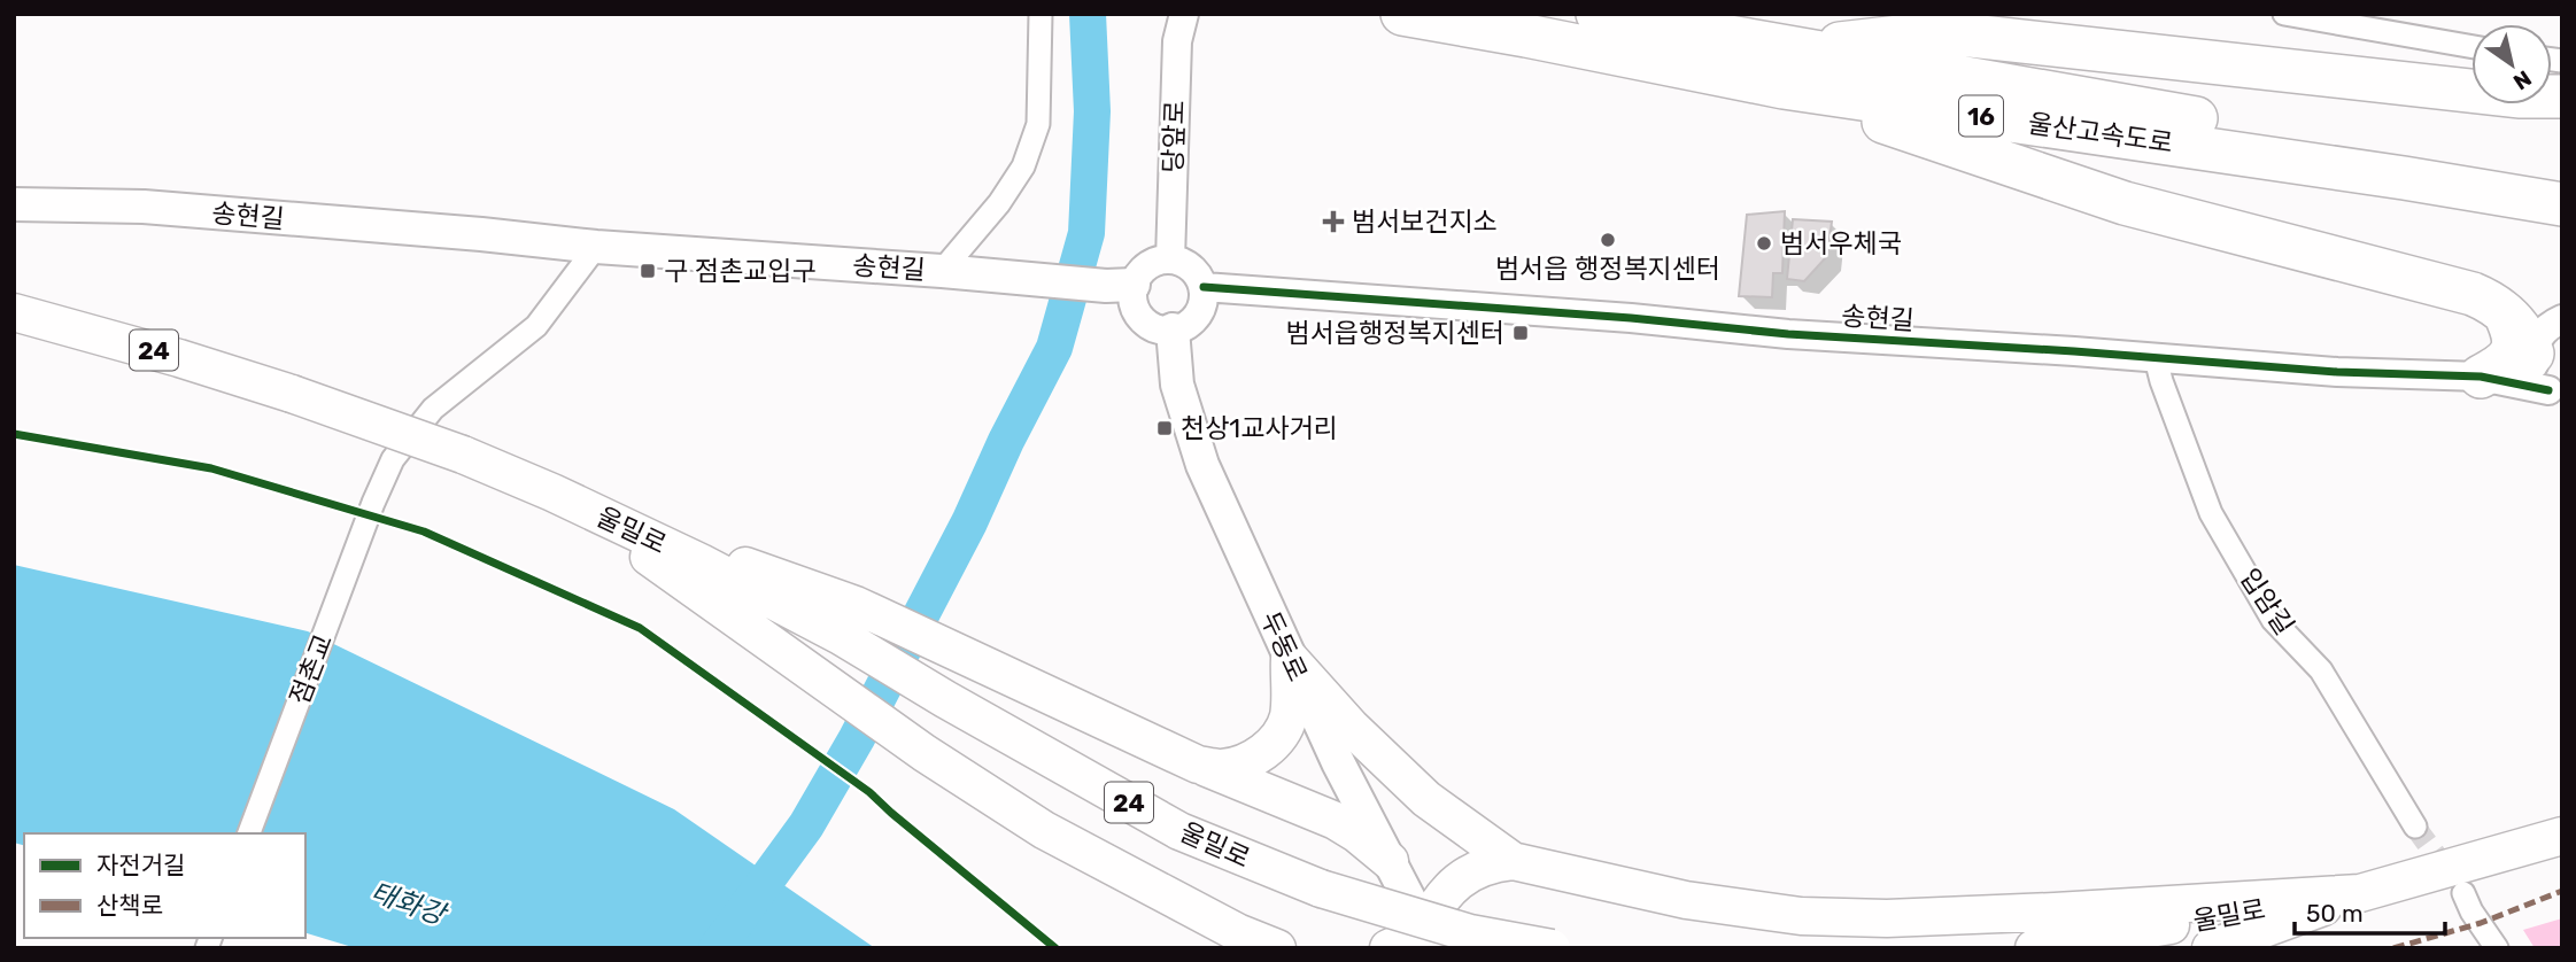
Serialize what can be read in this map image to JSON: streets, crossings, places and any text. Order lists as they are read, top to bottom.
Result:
{
  "streets": {
    "highway": ["16", "울산고속도로"],
    "main road": [
      "송현길",
      "24",
      "울밀로",
      "두동로"
    ],
    "street": ["당앞로", "입암길", "점촌교"]
  },
  "crossings": [
    ["당앞로", "송현길"],
    ["당앞로", "두동로"],
    ["송현길", "입암길"],
    ["송현길", "두동로"],
    ["송현길", "점촌교"]
  ],
  "water": ["태화강"],
  "places": {
    "health": ["범서보건지소"],
    "other": ["범서읍 행정복지센터", "범서우체국"],
    "transit": ["구 점촌교입구", "범서읍행정복지센터", "천상1교사거리"]
  },
  "legend": ["자전거길", "산책로"],
  "scale_bar": "50 m",
  "north": "bottom right"
}
